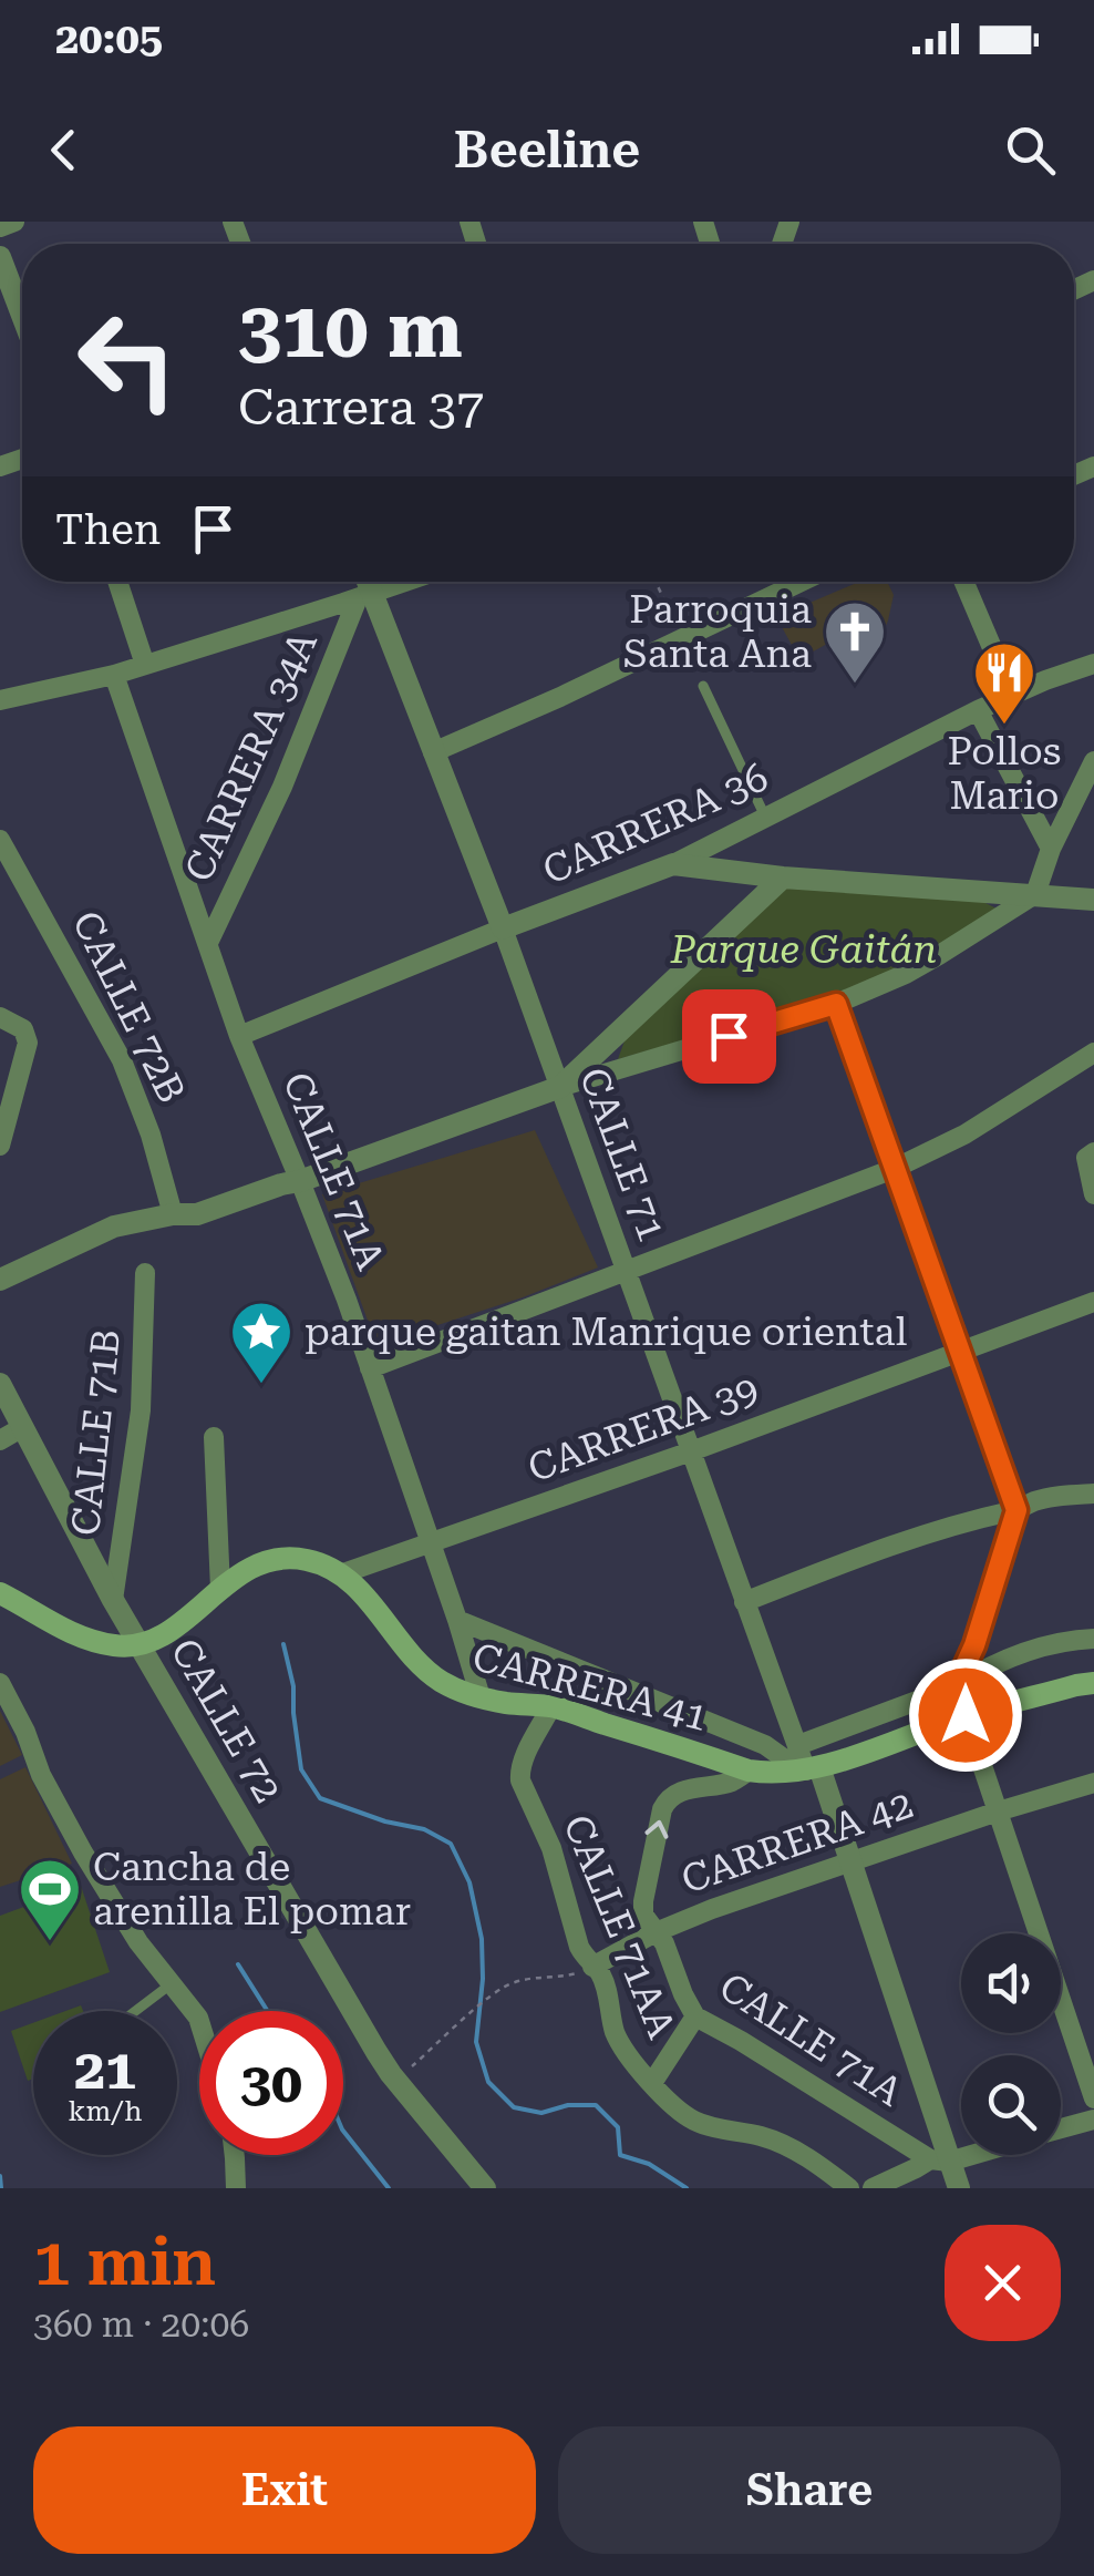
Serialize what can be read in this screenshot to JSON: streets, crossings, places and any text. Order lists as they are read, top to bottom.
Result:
{
  "streets": {
    "main road": ["CARRERA 41"],
    "street": [
      "CARRERA 34A",
      "CARRERA 36",
      "CALLE 72B",
      "CALLE 71",
      "CALLE 71A",
      "CARRERA 39",
      "CALLE 71B",
      "CALLE 72",
      "CARRERA 42",
      "CALLE 71AA"
    ]
  },
  "crossings": [
    ["CARRERA 34A", "CALLE 71"],
    ["CARRERA 34A", "CALLE 71A"],
    ["CARRERA 36", "CALLE 71"],
    ["CARRERA 36", "CALLE 71A"],
    ["CALLE 71", "CALLE 71A"],
    ["CALLE 71", "CARRERA 39"],
    ["CALLE 71", "CARRERA 41"],
    ["CALLE 71", "CARRERA 42"],
    ["CALLE 71A", "CARRERA 39"],
    ["CALLE 71A", "CARRERA 41"],
    ["CALLE 71A", "CARRERA 42"],
    ["CARRERA 39", "CARRERA 41"],
    ["CALLE 71B", "CALLE 72"],
    ["CARRERA 41", "CALLE 71AA"],
    ["CARRERA 42", "CALLE 71AA"]
  ],
  "parks": ["Parque Gaitán"],
  "places": {
    "church": ["Parroquia Santa Ana"],
    "restaurant": ["Pollos Mario"],
    "place": ["parque gaitan Manrique oriental"],
    "sports": ["Cancha de arenilla El pomar"]
  },
  "page": {
    "status": "20:05",
    "header": "Beeline",
    "turn": ["310 m", "Carrera 37"],
    "then": "Then",
    "speed": "21 km/h",
    "limit": "30",
    "heading": ["1 min", "360 m · 20:06"],
    "buttons": ["Exit", "Share"]
  }
}
